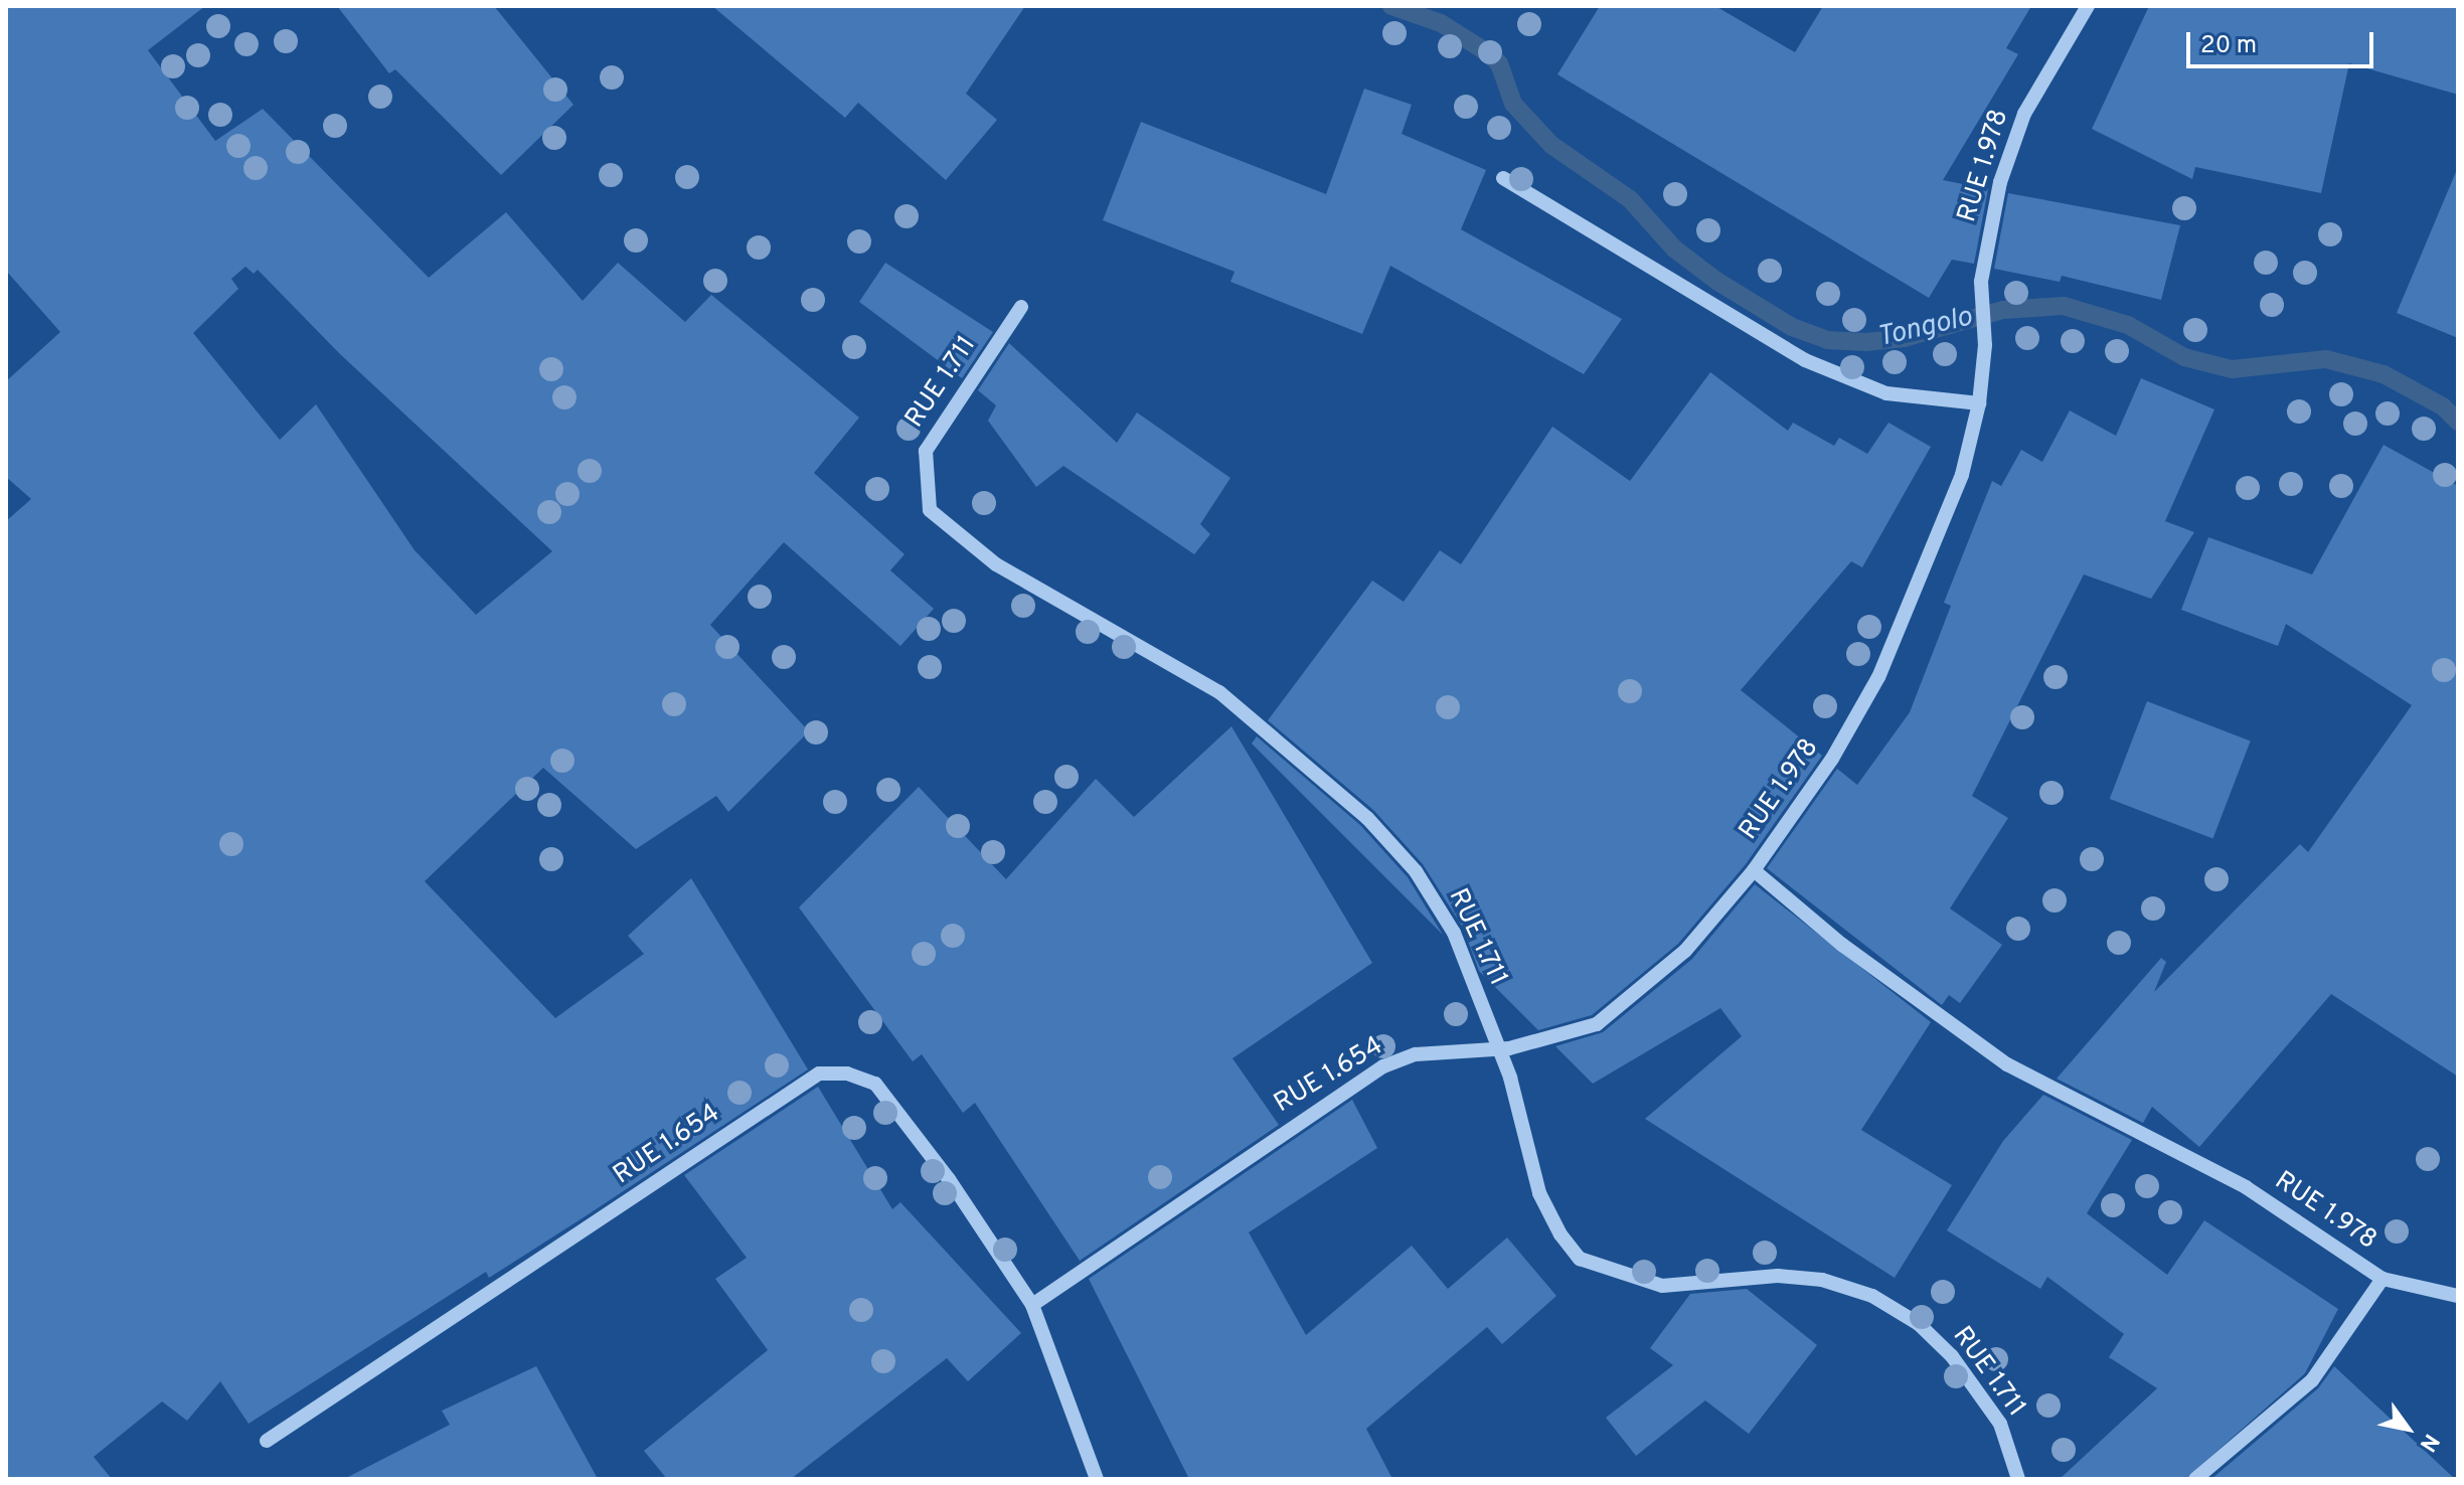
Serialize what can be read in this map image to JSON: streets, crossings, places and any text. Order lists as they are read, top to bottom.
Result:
{
  "streets": {
    "street": ["RUE 1.978", "RUE 1.711", "RUE 1.654"]
  },
  "crossings": [
    ["RUE 1.978", "RUE 1.654"],
    ["RUE 1.711", "RUE 1.654"]
  ],
  "water": ["Tongolo"],
  "scale_bar": "20 m",
  "north": "bottom right"
}
